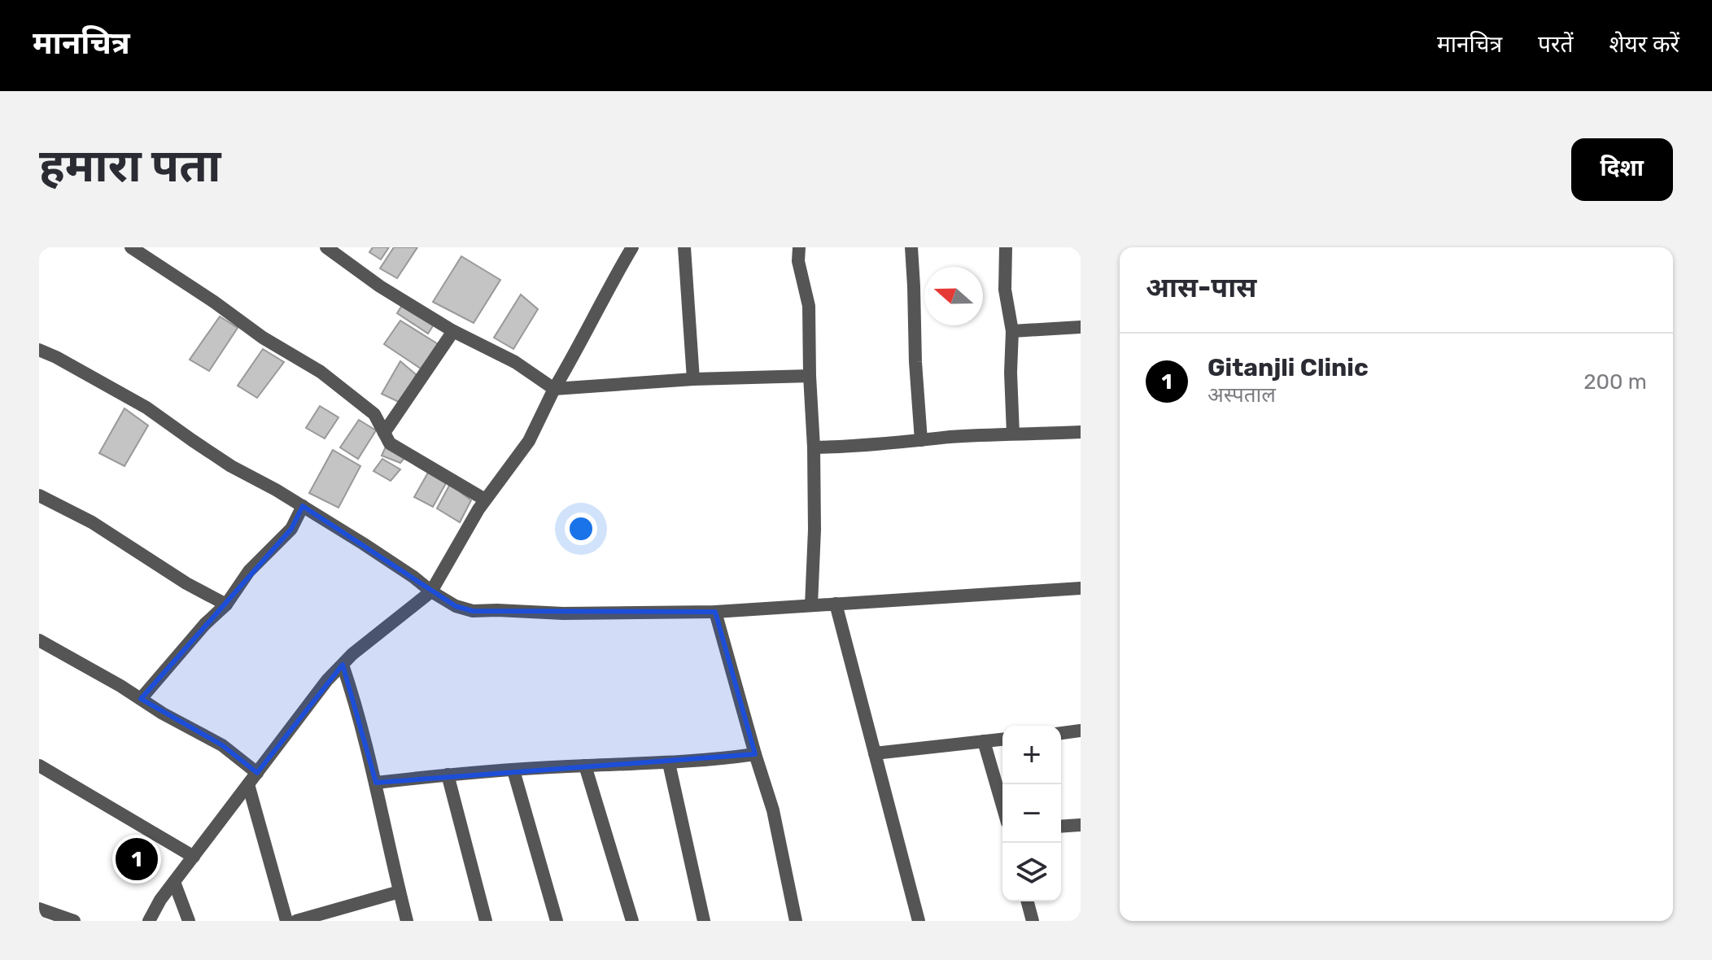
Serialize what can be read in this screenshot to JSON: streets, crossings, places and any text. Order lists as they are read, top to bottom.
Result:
{
  "north": "left",
  "page": {
    "header": "मानचित्र",
    "nav": ["मानचित्र", "परतें", "शेयर करें"],
    "buttons": "दिशा",
    "title": "हमारा पता",
    "heading": "आस-पास",
    "list": [
      {
        "mark": "1",
        "name": "Gitanjli Clinic",
        "note": "अस्पताल",
        "value": "200 m"
      }
    ],
    "map_buttons": ["+", "−"],
    "pins": "1"
  }
}
